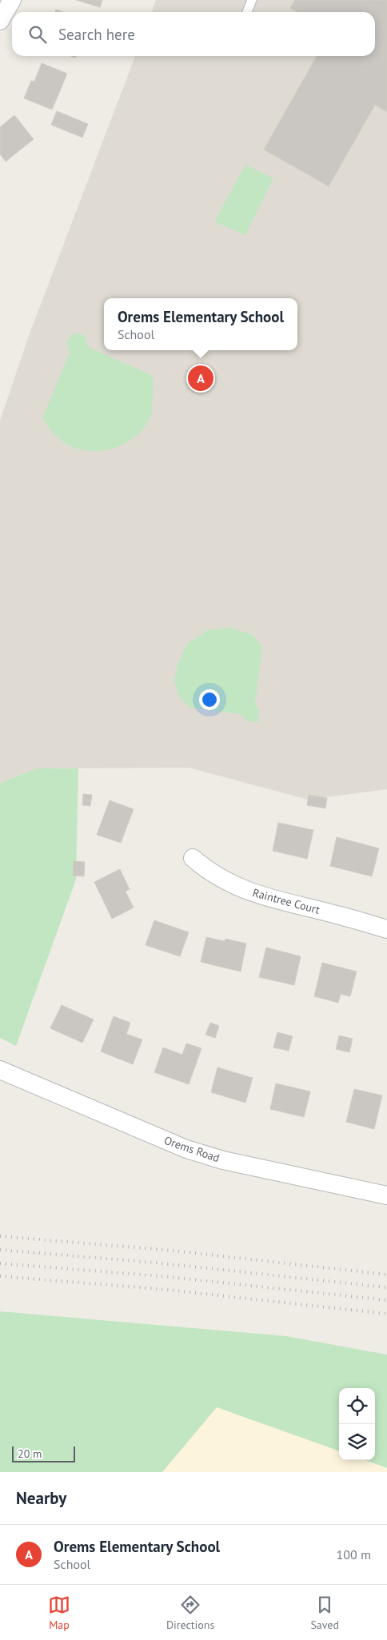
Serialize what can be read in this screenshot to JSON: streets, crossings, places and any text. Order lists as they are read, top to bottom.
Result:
{
  "streets": {
    "street": ["Raintree Court", "Orems Road"]
  },
  "scale_bar": "20 m",
  "page": {
    "search": "Search here",
    "popup": ["Orems Elementary School", "School"],
    "pins": "A",
    "scale": "20 m",
    "heading": "Nearby",
    "list": [
      {
        "mark": "A",
        "name": "Orems Elementary School",
        "note": "School",
        "value": "100 m"
      }
    ],
    "nav": ["Map", "Directions", "Saved"]
  }
}
